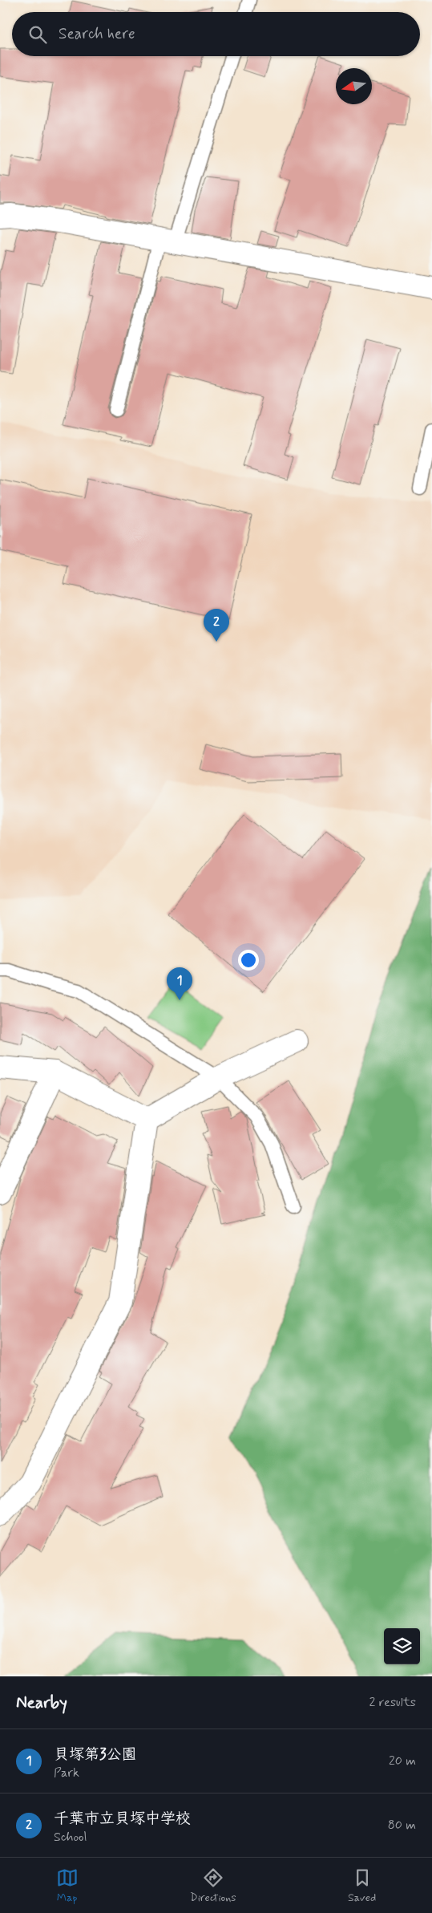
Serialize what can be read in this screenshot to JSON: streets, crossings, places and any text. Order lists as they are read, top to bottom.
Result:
{
  "north": "left",
  "page": {
    "search": "Search here",
    "pins": ["2", "1"],
    "heading": ["Nearby", "2 results"],
    "list": [
      {
        "mark": "1",
        "name": "貝塚第3公園",
        "note": "Park",
        "value": "20 m"
      },
      {
        "mark": "2",
        "name": "千葉市立貝塚中学校",
        "note": "School",
        "value": "80 m"
      }
    ],
    "nav": ["Map", "Directions", "Saved"]
  }
}
